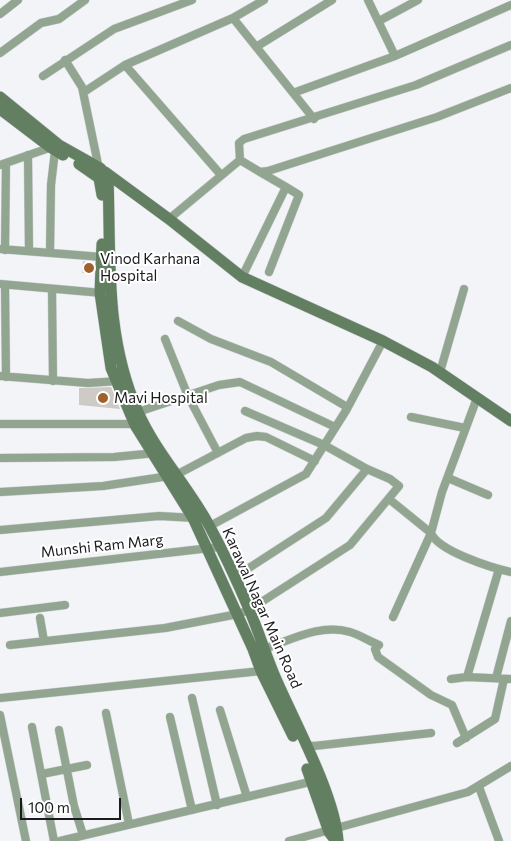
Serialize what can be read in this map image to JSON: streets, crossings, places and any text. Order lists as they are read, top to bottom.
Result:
{
  "streets": {
    "street": ["Munshi Ram Marg", "Karawal Nagar Main Road"]
  },
  "crossings": [
    ["Munshi Ram Marg", "Karawal Nagar Main Road"]
  ],
  "places": ["Vinod Karhana Hospital", "Mavi Hospital"],
  "scale_bar": "100 m"
}
